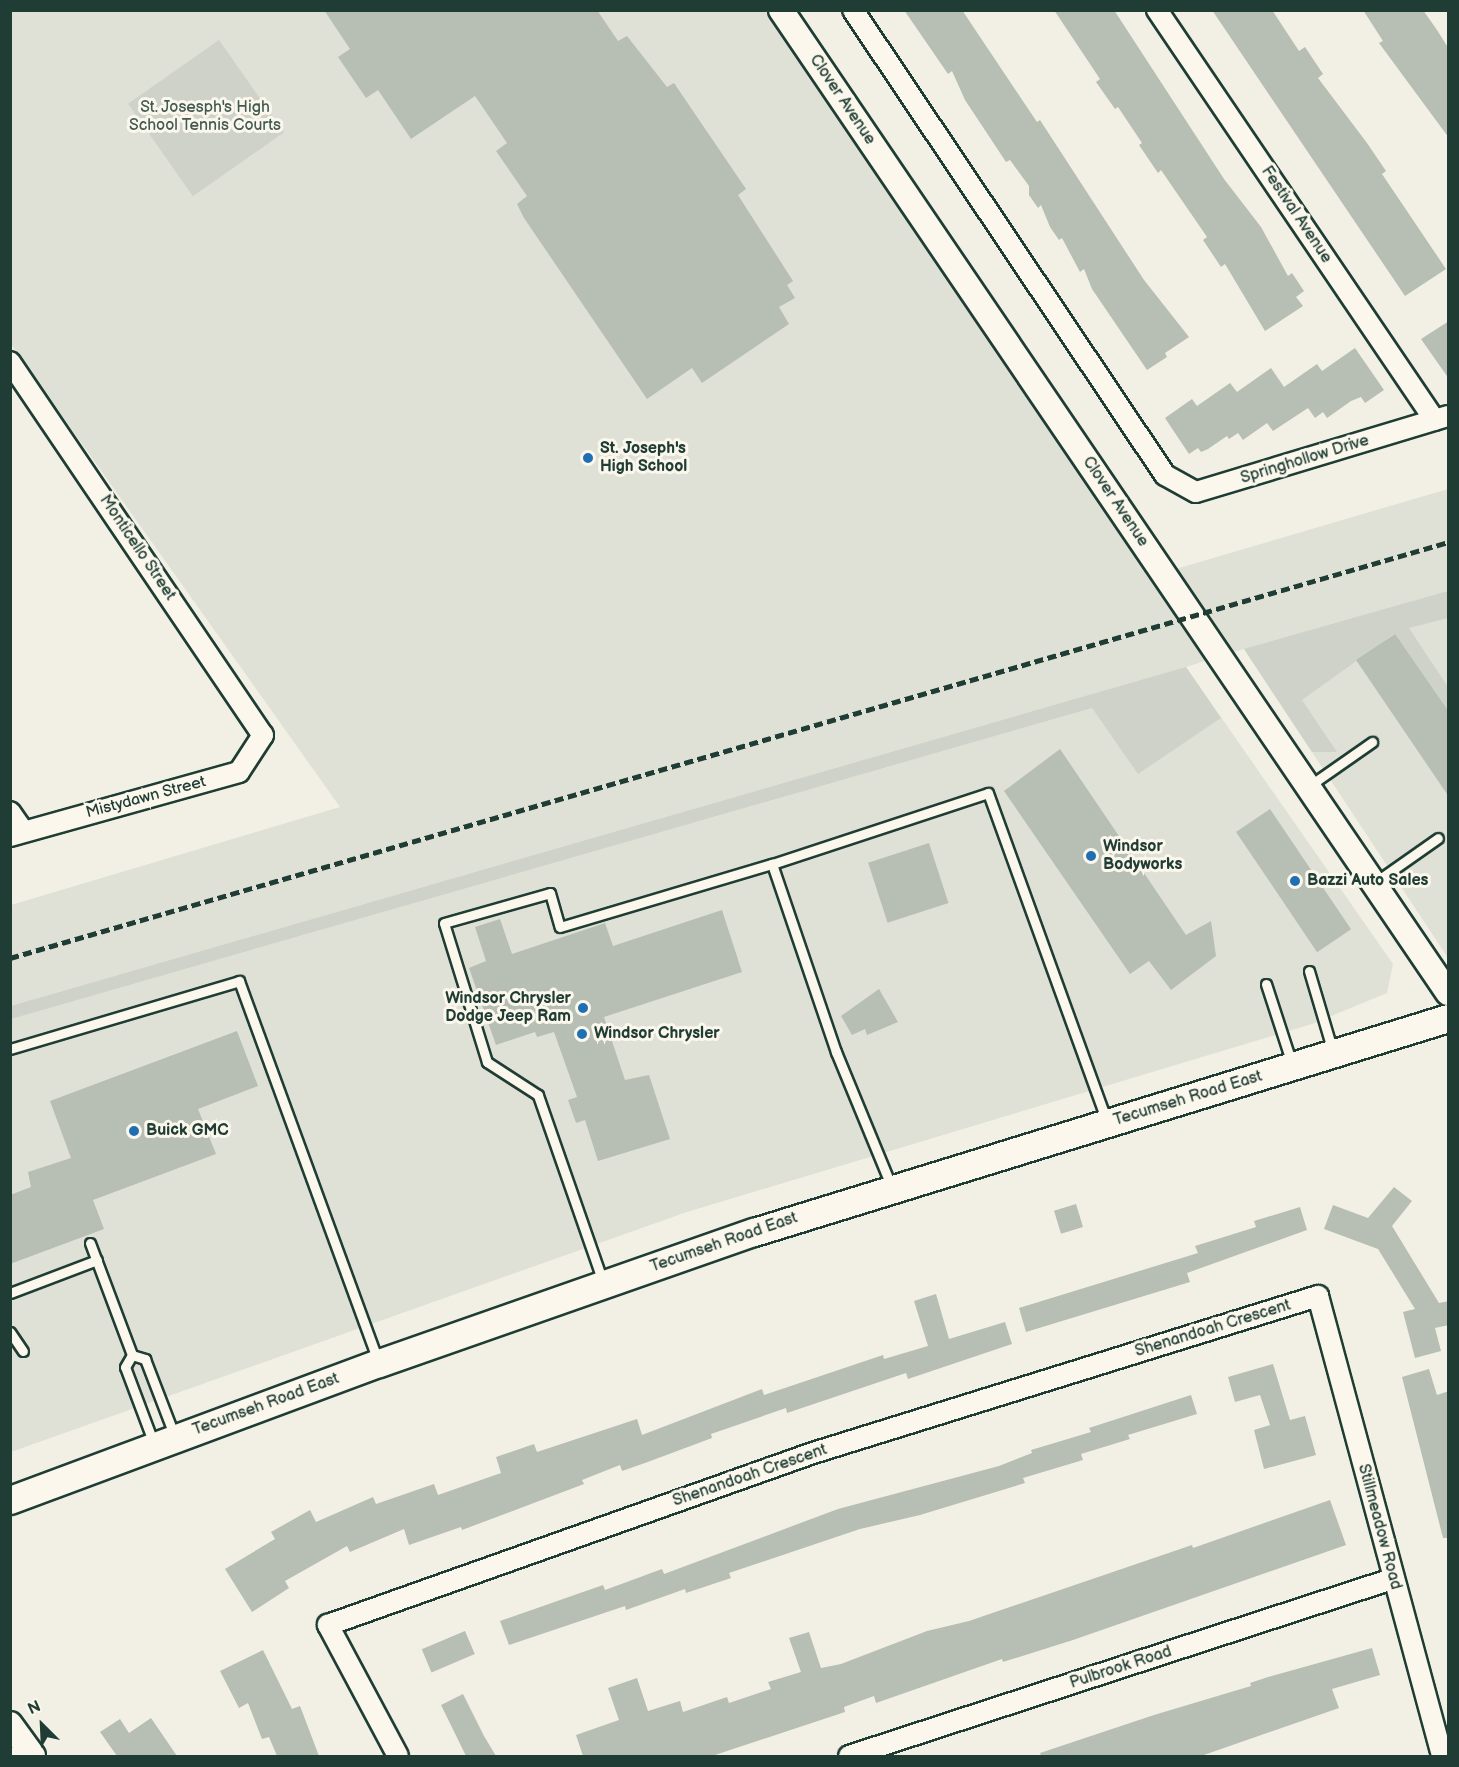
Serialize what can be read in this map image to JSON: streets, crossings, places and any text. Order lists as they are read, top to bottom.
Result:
{
  "streets": {
    "main road": ["Tecumseh Road East"],
    "street": [
      "Clover Avenue",
      "Festival Avenue",
      "Springhollow Drive",
      "Monticello Street",
      "Mistydawn Street",
      "Shenandoah Crescent",
      "Stillmeadow Road",
      "Pulbrook Road"
    ]
  },
  "crossings": [
    ["Festival Avenue", "Springhollow Drive"],
    ["Monticello Street", "Mistydawn Street"],
    ["Shenandoah Crescent", "Stillmeadow Road"],
    ["Stillmeadow Road", "Pulbrook Road"]
  ],
  "parks": ["St. Josesph's High School Tennis Courts"],
  "places": [
    "St. Joseph's High School",
    "Windsor Bodyworks",
    "Bazzi Auto Sales",
    "Windsor Chrysler Dodge Jeep Ram",
    "Windsor Chrysler",
    "Buick GMC"
  ],
  "north": "top left"
}
